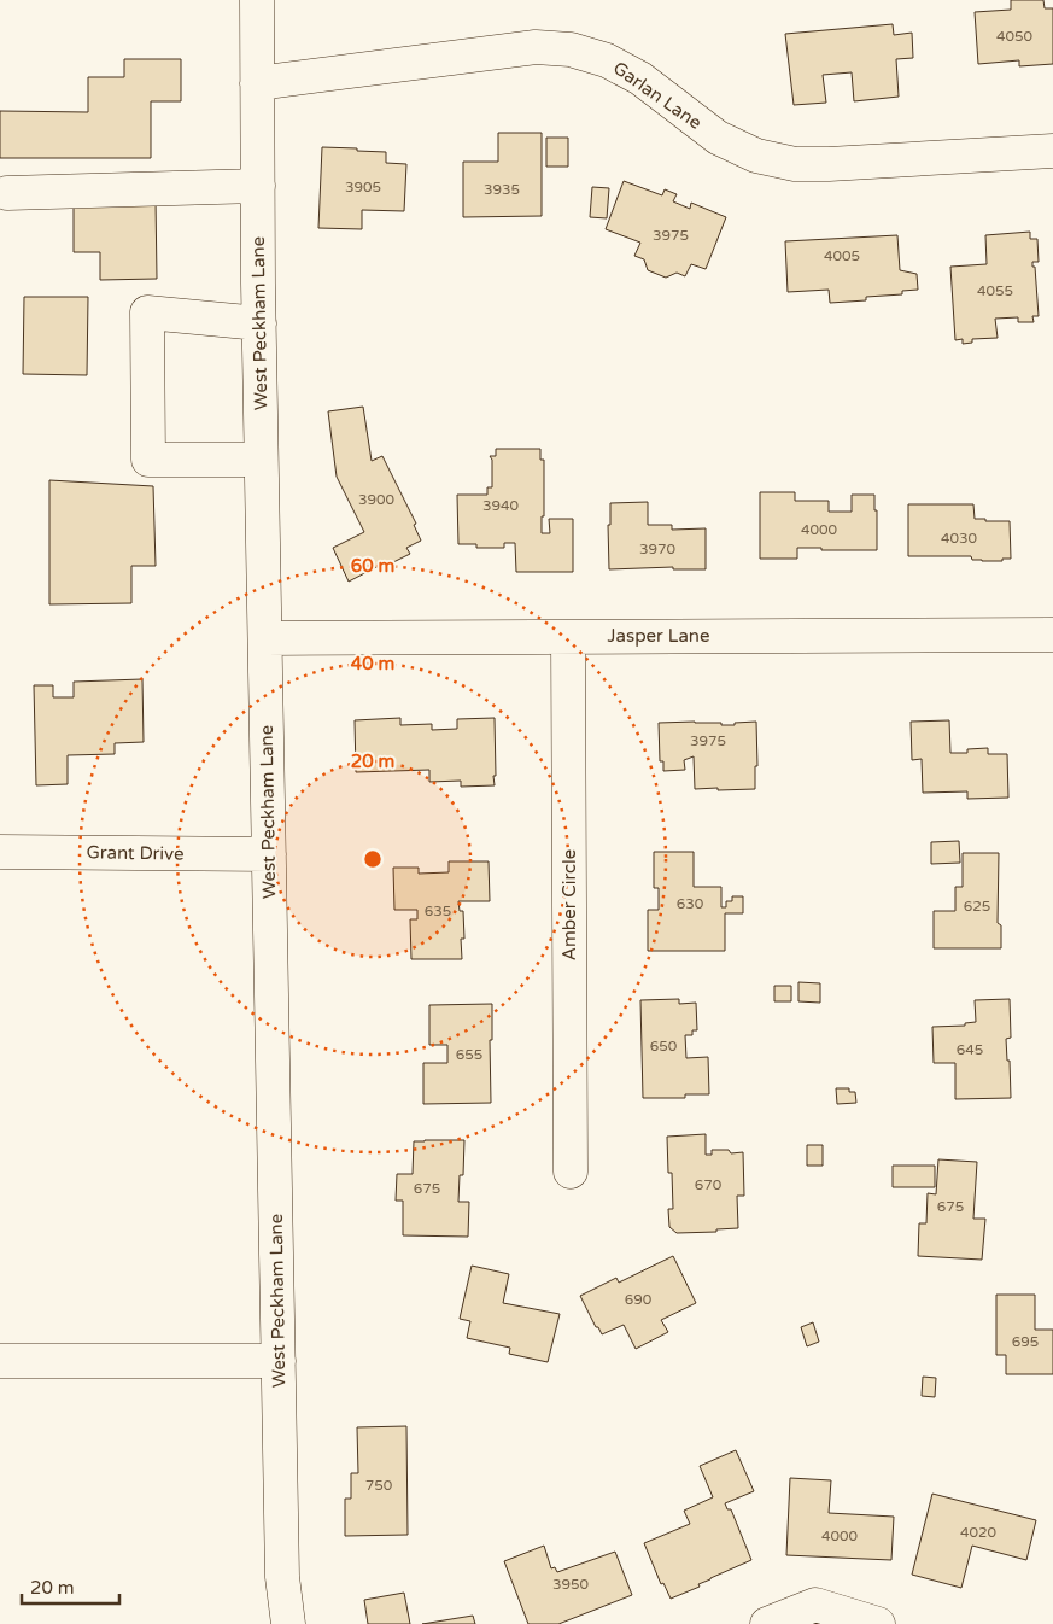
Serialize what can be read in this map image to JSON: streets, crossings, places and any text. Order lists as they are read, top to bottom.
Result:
{
  "streets": {
    "street": [
      "Garlan Lane",
      "West Peckham Lane",
      "Jasper Lane",
      "Grant Drive",
      "Amber Circle"
    ]
  },
  "crossings": [
    ["Garlan Lane", "West Peckham Lane"],
    ["West Peckham Lane", "Jasper Lane"],
    ["West Peckham Lane", "Grant Drive"],
    ["Jasper Lane", "Amber Circle"]
  ],
  "house_numbers": [
    "4050",
    "3905",
    "3935",
    "3975",
    "4005",
    "4055",
    "3900",
    "3940",
    "4000",
    "4030",
    "3970",
    "3975",
    "630",
    "625",
    "635",
    "650",
    "645",
    "655",
    "670",
    "675",
    "675",
    "690",
    "695",
    "750",
    "4020",
    "4000",
    "3950"
  ],
  "scale_bar": "20 m",
  "rings": ["60 m", "40 m", "20 m"]
}
